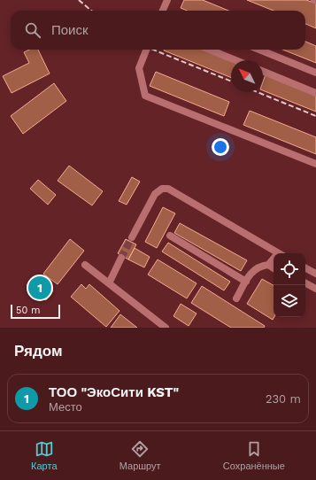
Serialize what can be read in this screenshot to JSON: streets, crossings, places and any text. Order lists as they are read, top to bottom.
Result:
{
  "scale_bar": "50 m",
  "north": "top left",
  "page": {
    "search": "Поиск",
    "pins": "1",
    "scale": "50 m",
    "heading": "Рядом",
    "list": [
      {
        "mark": "1",
        "name": "ТОО \"ЭкоСити KST\"",
        "note": "Место",
        "value": "230 m"
      }
    ],
    "nav": ["Карта", "Маршрут", "Сохранённые"]
  }
}
